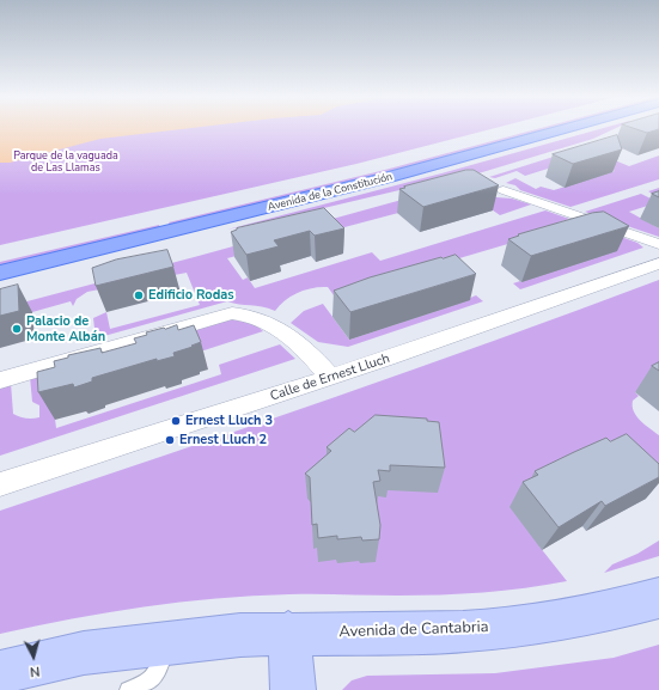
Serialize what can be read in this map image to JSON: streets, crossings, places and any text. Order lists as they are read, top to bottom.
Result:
{
  "streets": {
    "main road": ["Avenida de la Constitución", "Avenida de Cantabria"],
    "street": ["Calle de Ernest Lluch"]
  },
  "parks": ["Parque de la vaguada de Las Llamas"],
  "places": [
    "Edificio Rodas",
    "Palacio de Monte Albán",
    "Ernest Lluch 3",
    "Ernest Lluch 2"
  ],
  "north": "bottom"
}
